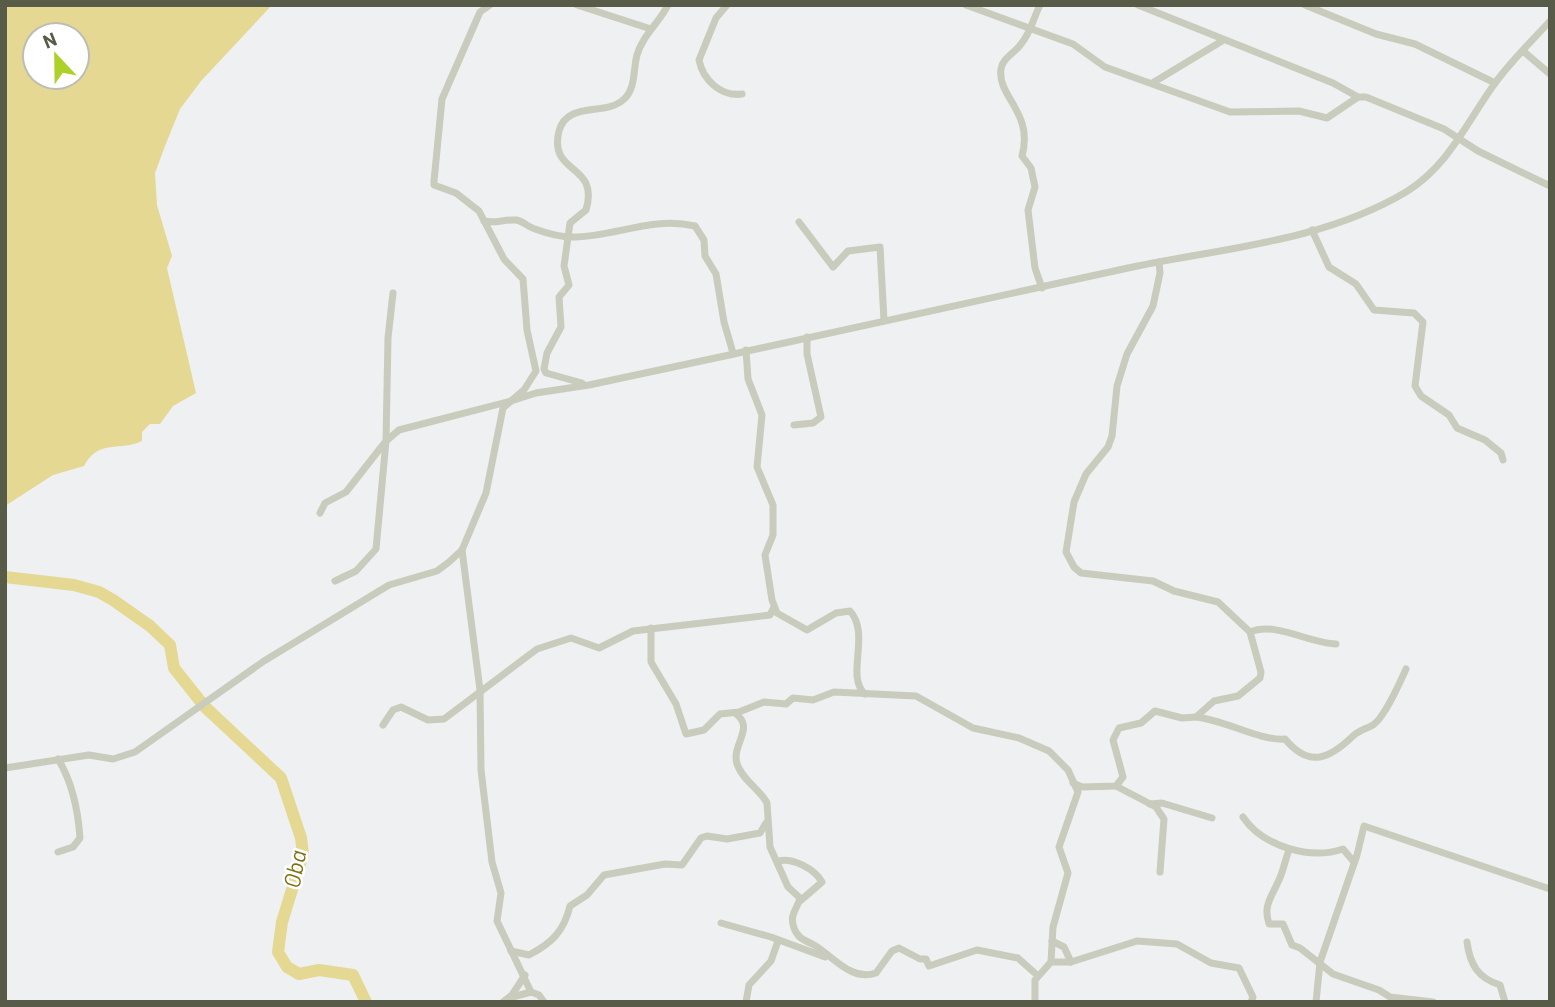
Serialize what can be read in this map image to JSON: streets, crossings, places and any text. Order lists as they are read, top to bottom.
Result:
{
  "water": ["Oba"],
  "north": "top"
}
